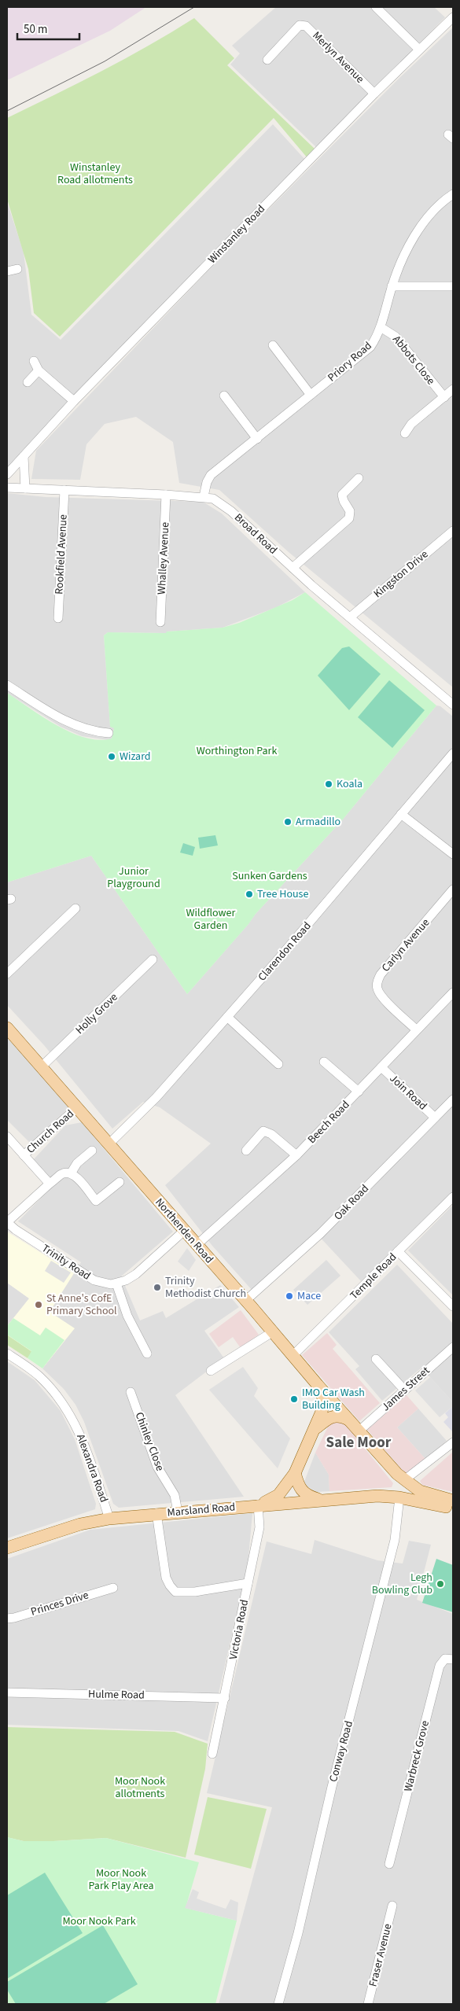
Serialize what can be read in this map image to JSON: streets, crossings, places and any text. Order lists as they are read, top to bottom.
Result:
{
  "streets": {
    "main road": ["Northenden Road", "Marsland Road"],
    "street": [
      "Merlyn Avenue",
      "Winstanley Road",
      "Abbots Close",
      "Priory Road",
      "Broad Road",
      "Rookfield Avenue",
      "Whalley Avenue",
      "Kingston Drive",
      "Carlyn Avenue",
      "Clarendon Road",
      "Holly Grove",
      "Join Road",
      "Beech Road",
      "Church Road",
      "Oak Road",
      "Trinity Road",
      "Temple Road",
      "James Street",
      "Chinley Close",
      "Alexandra Road",
      "Princes Drive",
      "Victoria Road",
      "Hulme Road",
      "Conway Road",
      "Warbreck Grove",
      "Fraser Avenue"
    ]
  },
  "crossings": [
    ["Merlyn Avenue", "Winstanley Road"],
    ["Abbots Close", "Priory Road"],
    ["Priory Road", "Broad Road"],
    ["Broad Road", "Rookfield Avenue"],
    ["Broad Road", "Whalley Avenue"],
    ["Broad Road", "Kingston Drive"],
    ["Carlyn Avenue", "Beech Road"],
    ["Clarendon Road", "Northenden Road"],
    ["Holly Grove", "Northenden Road"],
    ["Join Road", "Beech Road"],
    ["Join Road", "Oak Road"],
    ["Beech Road", "Northenden Road"],
    ["Church Road", "Northenden Road"],
    ["Oak Road", "Northenden Road"],
    ["Northenden Road", "Temple Road"],
    ["Northenden Road", "James Street"],
    ["Chinley Close", "Marsland Road"],
    ["Alexandra Road", "Marsland Road"],
    ["Marsland Road", "Victoria Road"],
    ["Marsland Road", "Conway Road"],
    ["Victoria Road", "Hulme Road"]
  ],
  "districts": ["Sale Moor"],
  "parks": [
    "Winstanley Road allotments",
    "Worthington Park",
    "Junior Playground",
    "Sunken Gardens",
    "Wildflower Garden",
    "Moor Nook allotments",
    "Moor Nook Park Play Area",
    "Moor Nook Park"
  ],
  "places": [
    "Wizard",
    "Koala",
    "Armadillo",
    "Tree House",
    "Trinity Methodist Church",
    "Mace",
    "St Anne's CofE Primary School",
    "IMO Car Wash Building",
    "Legh Bowling Club"
  ],
  "scale_bar": "50 m"
}
